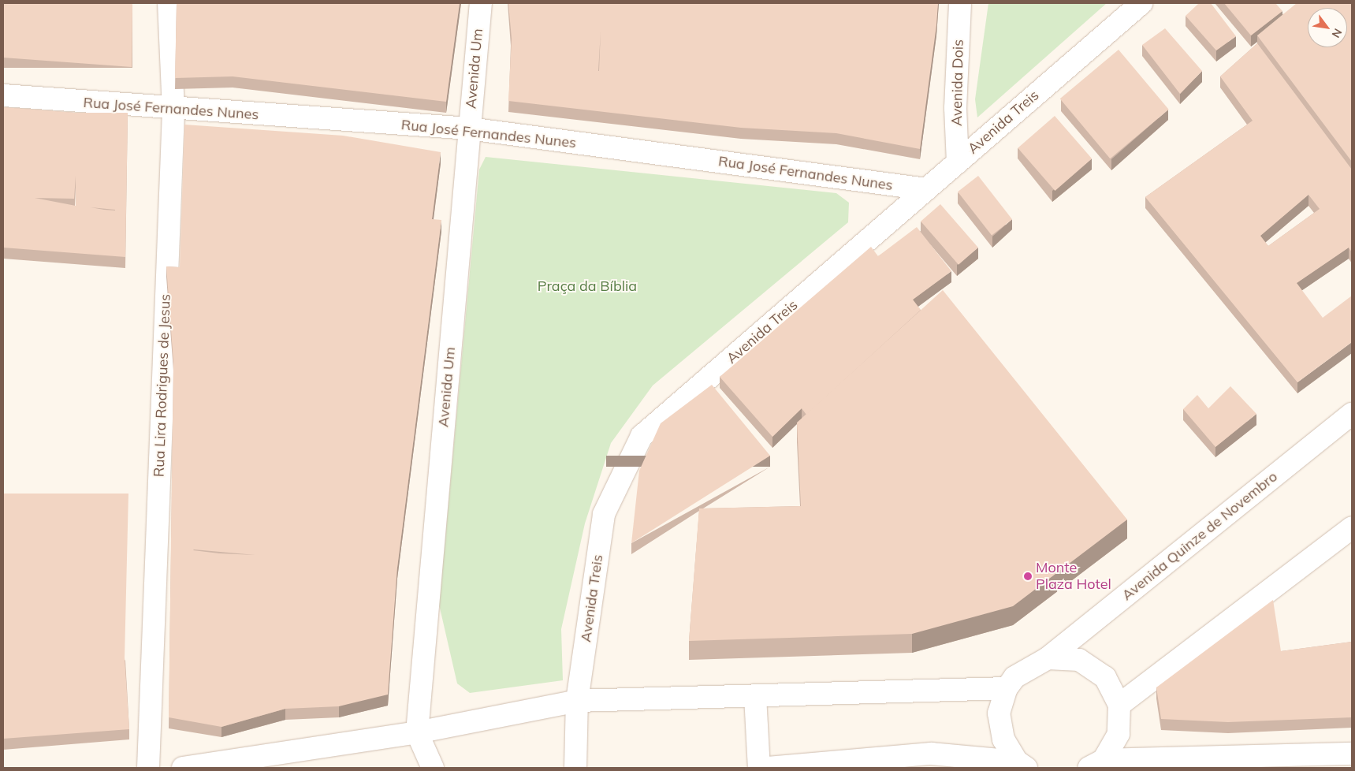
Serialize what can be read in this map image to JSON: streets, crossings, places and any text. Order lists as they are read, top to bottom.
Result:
{
  "streets": {
    "street": [
      "Avenida Um",
      "Avenida Dois",
      "Rua José Fernandes Nunes",
      "Avenida Treis",
      "Rua Lira Rodrigues de Jesus",
      "Avenida Quinze de Novembro"
    ]
  },
  "crossings": [
    ["Avenida Um", "Rua José Fernandes Nunes"],
    ["Avenida Dois", "Avenida Treis"],
    ["Rua José Fernandes Nunes", "Avenida Treis"],
    ["Rua José Fernandes Nunes", "Rua Lira Rodrigues de Jesus"]
  ],
  "parks": ["Praça da Bíblia"],
  "places": ["Monte Plaza Hotel"],
  "north": "bottom right"
}
